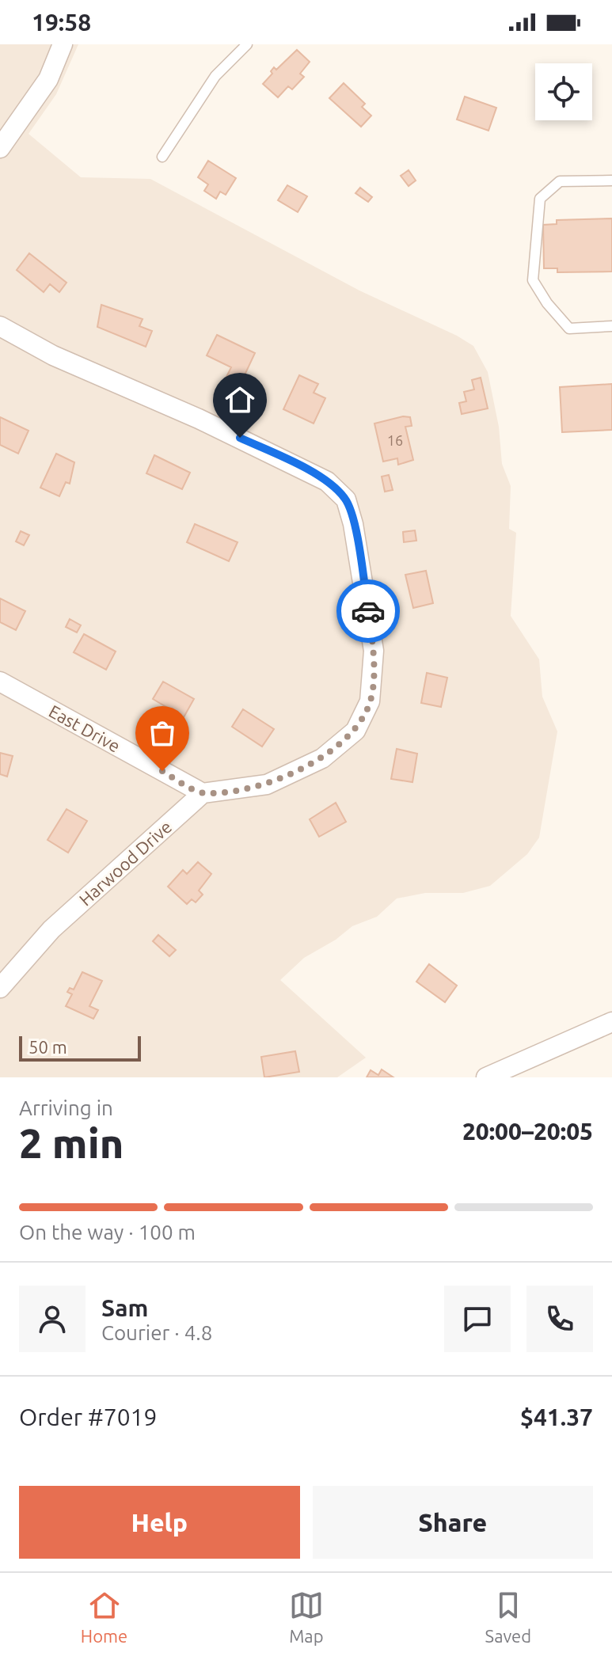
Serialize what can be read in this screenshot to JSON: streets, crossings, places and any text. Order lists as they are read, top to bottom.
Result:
{
  "streets": {
    "street": ["East Drive", "Harwood Drive"]
  },
  "crossings": [
    ["East Drive", "Harwood Drive"]
  ],
  "house_numbers": ["16"],
  "scale_bar": "50 m",
  "page": {
    "status": "19:58",
    "scale": "50 m",
    "heading": ["2 min", "Arriving in", "20:00–20:05"],
    "panel": [
      "Sam",
      "Courier · 4.8",
      "Order #7019",
      "$41.37"
    ],
    "bar": "On the way · 100 m",
    "buttons": ["Help", "Share"],
    "tabs": ["Home", "Map", "Saved"]
  }
}
